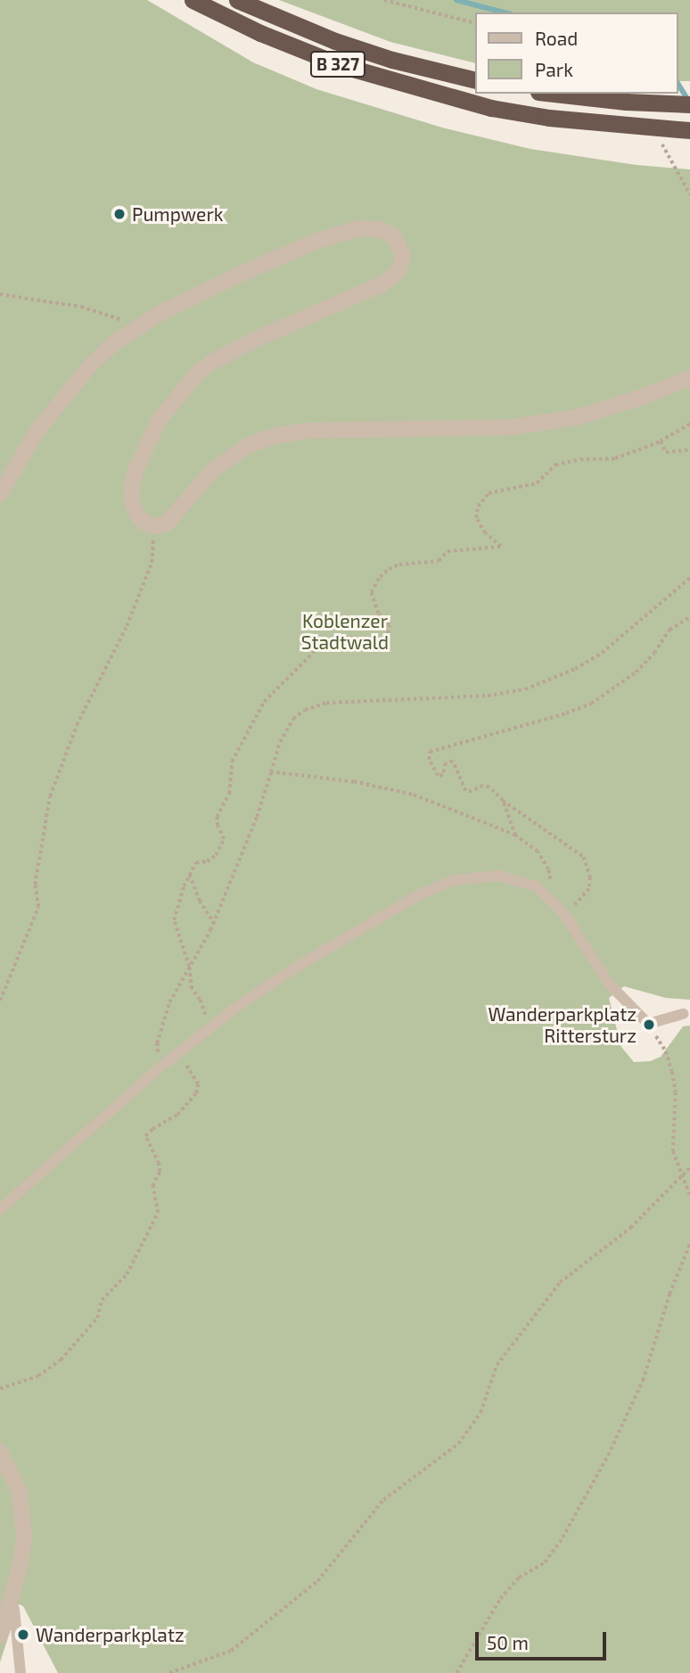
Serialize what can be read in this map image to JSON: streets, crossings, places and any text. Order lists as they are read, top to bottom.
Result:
{
  "streets": {
    "highway": ["B 327"]
  },
  "parks": ["Koblenzer Stadtwald"],
  "places": ["Pumpwerk", "Wanderparkplatz Rittersturz", "Wanderparkplatz"],
  "legend": ["Road", "Park"],
  "scale_bar": "50 m"
}
